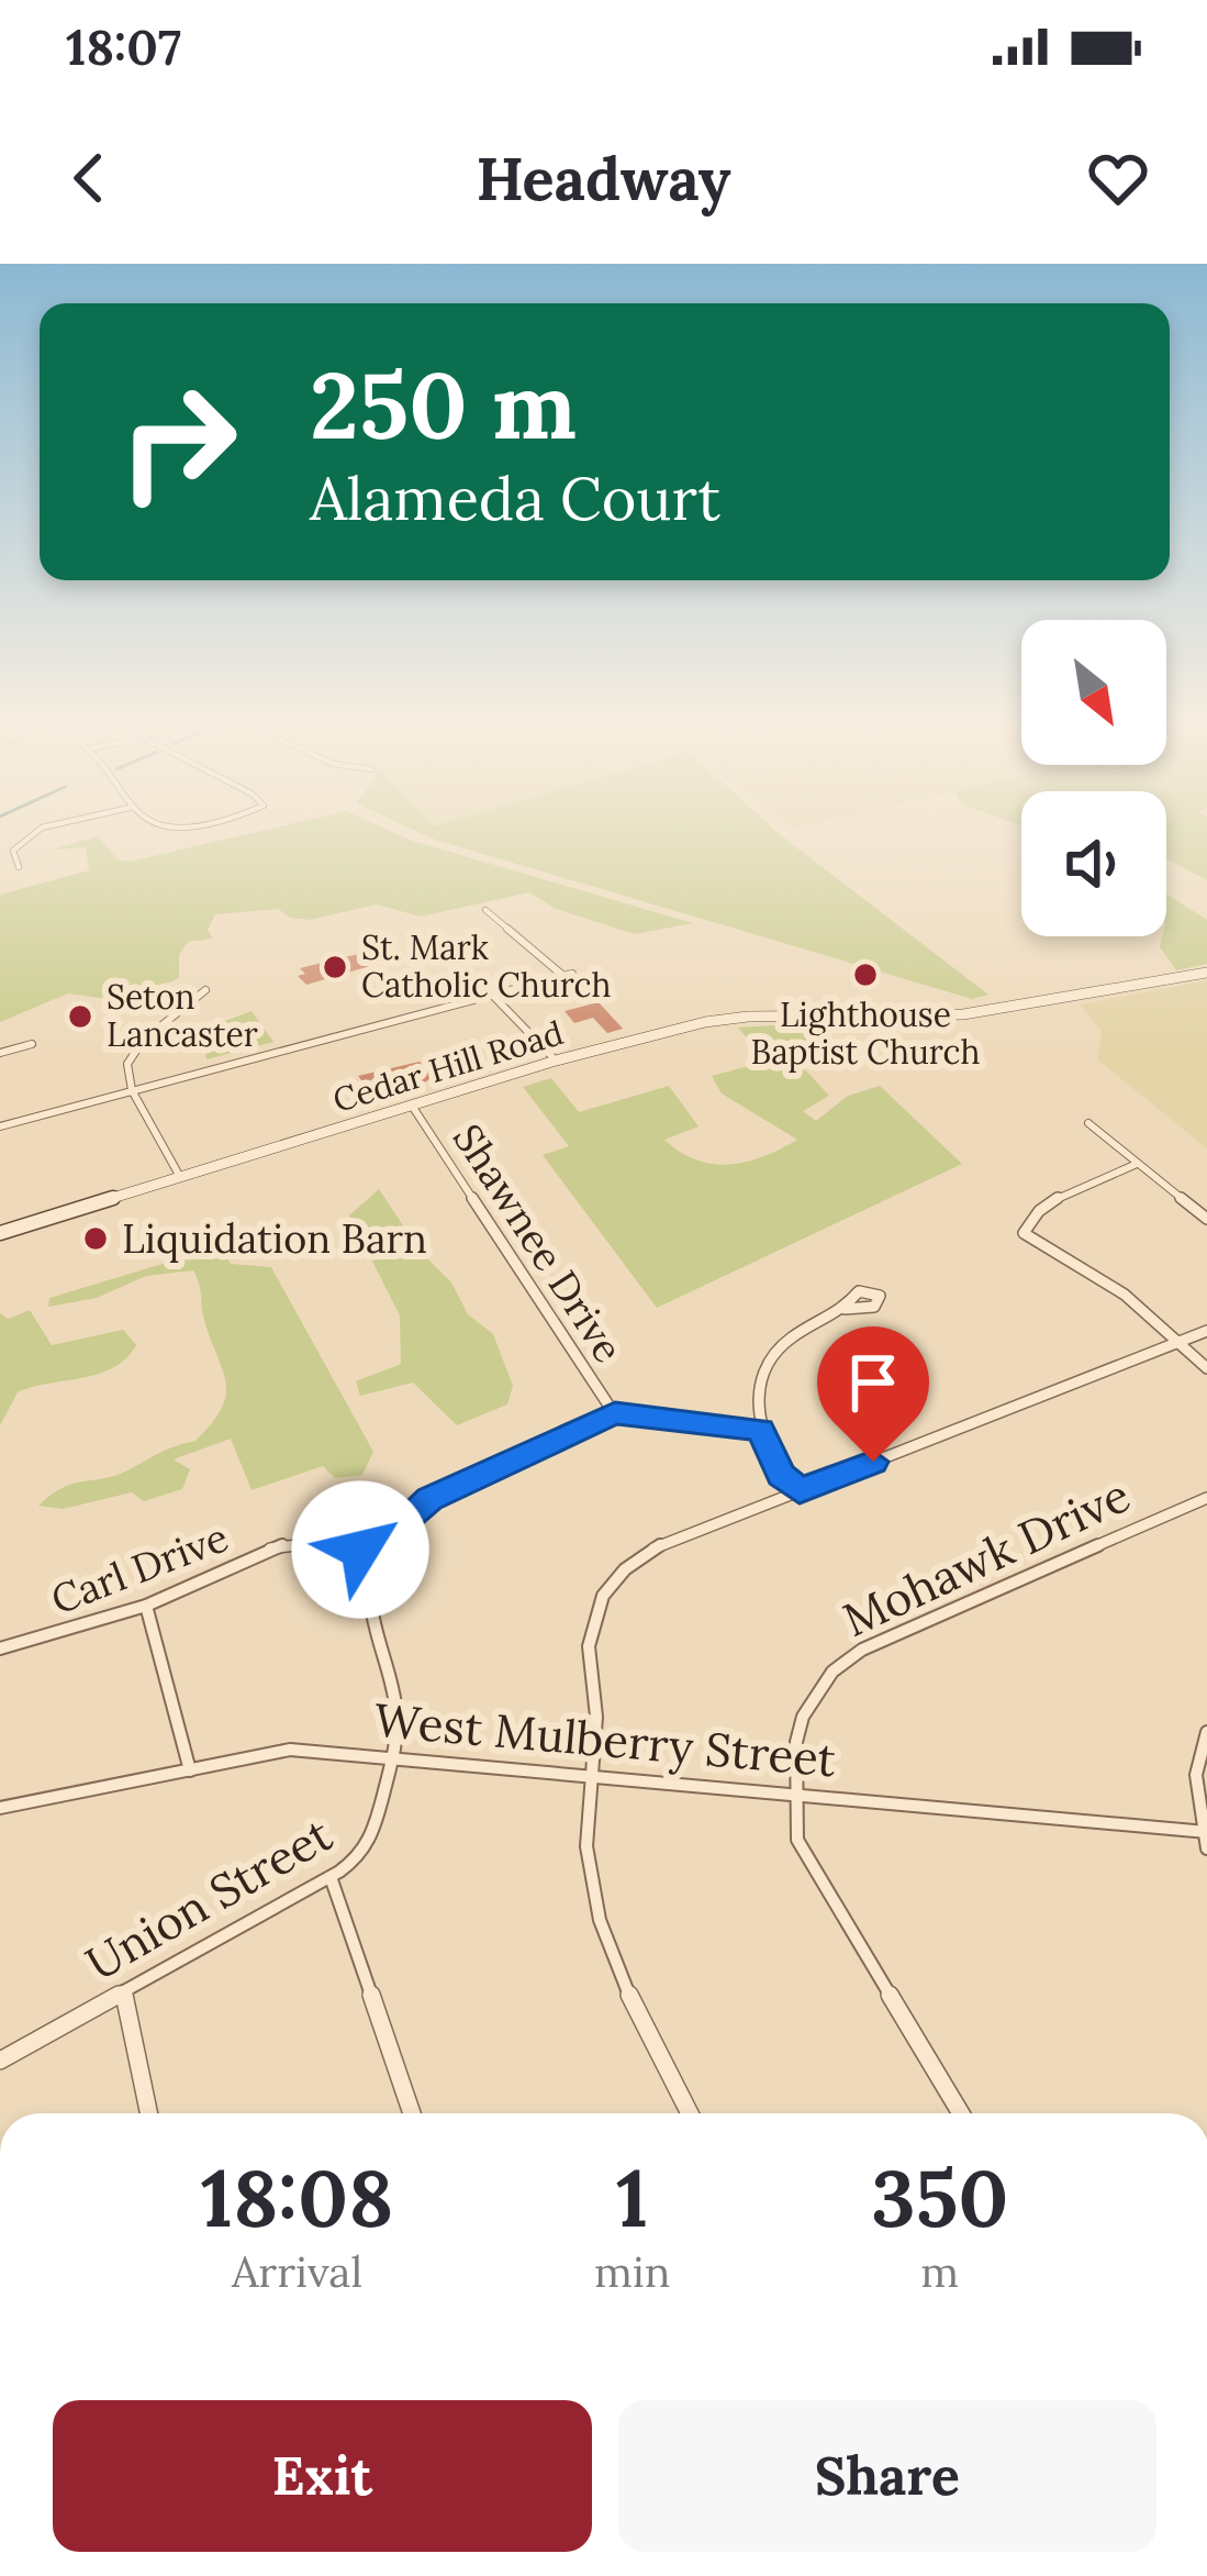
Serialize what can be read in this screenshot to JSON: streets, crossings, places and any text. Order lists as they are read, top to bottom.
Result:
{
  "streets": {
    "main road": ["Cedar Hill Road"],
    "street": [
      "Shawnee Drive",
      "Mohawk Drive",
      "Carl Drive",
      "West Mulberry Street",
      "Union Street"
    ]
  },
  "crossings": [
    ["Cedar Hill Road", "Shawnee Drive"],
    ["Mohawk Drive", "West Mulberry Street"],
    ["Carl Drive", "Union Street"],
    ["West Mulberry Street", "Union Street"]
  ],
  "places": [
    "St. Mark Catholic Church",
    "Lighthouse Baptist Church",
    "Seton Lancaster",
    "Liquidation Barn"
  ],
  "north": "bottom right",
  "page": {
    "status": "18:07",
    "header": "Headway",
    "turn": ["250 m", "Alameda Court"],
    "eta": [
      "18:08",
      "Arrival",
      "1",
      "min",
      "350",
      "m"
    ],
    "buttons": ["Exit", "Share"]
  }
}
